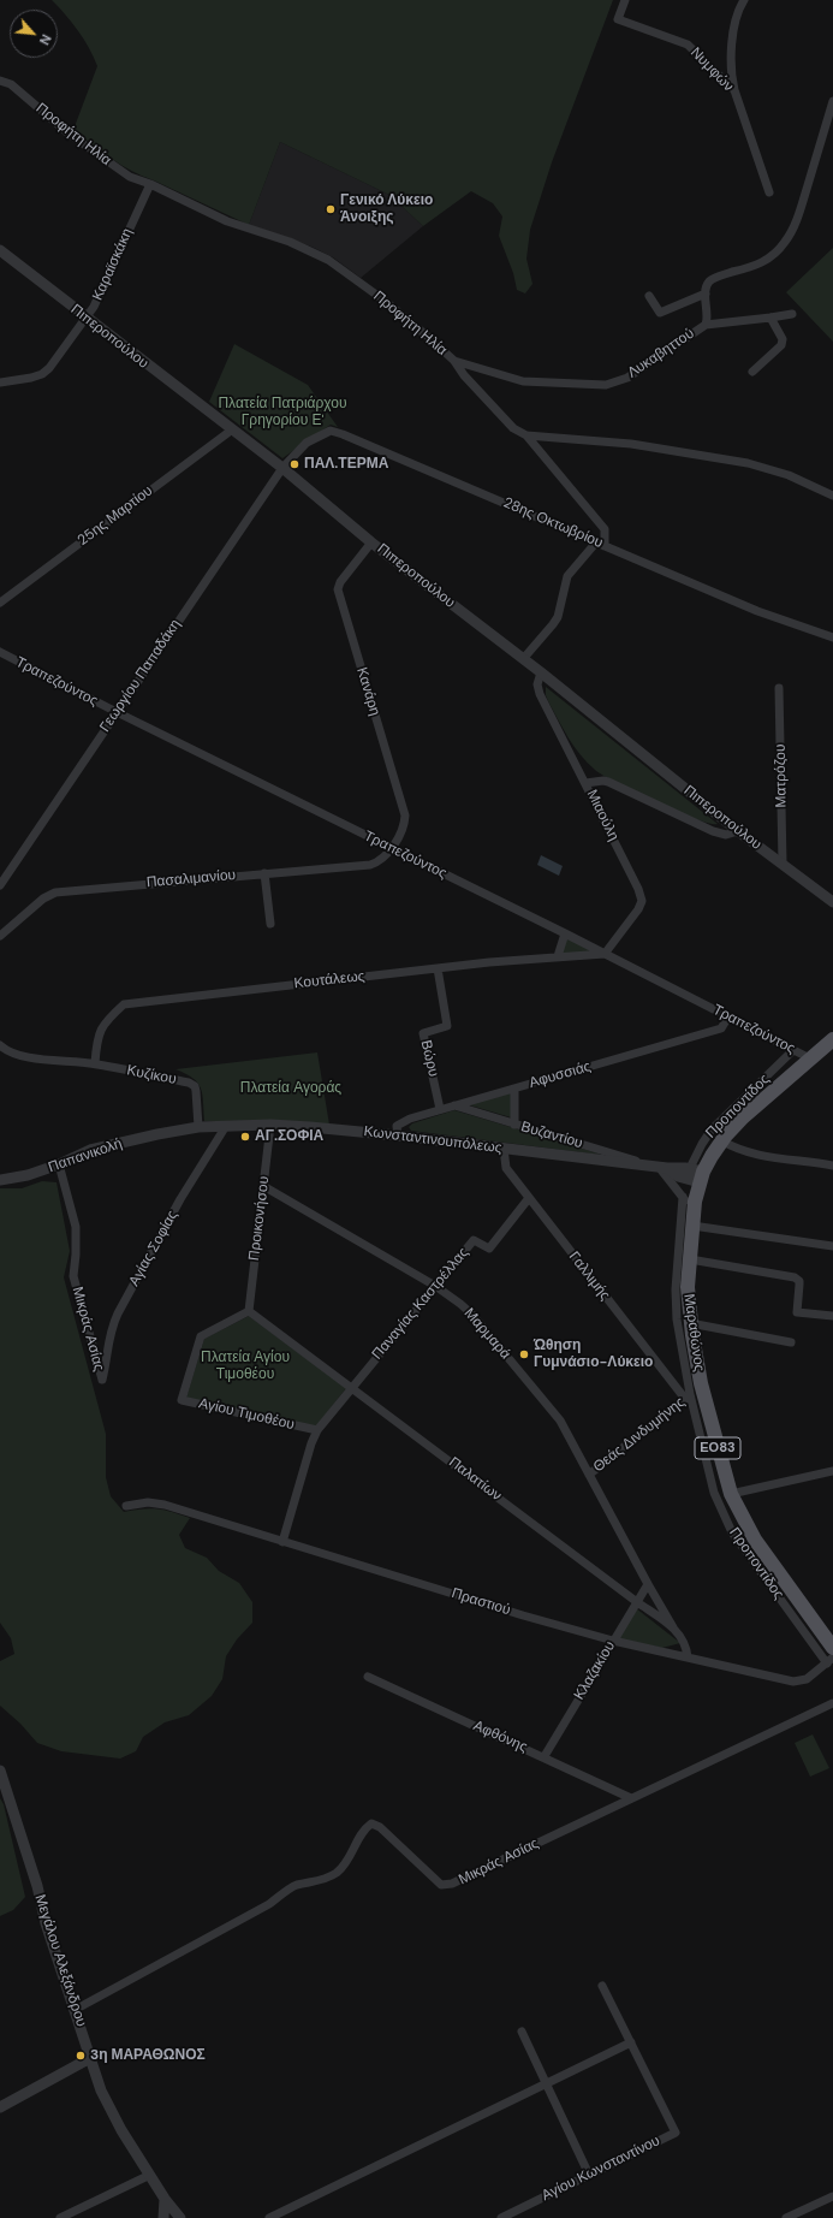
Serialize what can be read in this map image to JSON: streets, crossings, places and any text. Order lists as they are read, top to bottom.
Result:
{
  "streets": {
    "main road": ["Μαραθώνος", "ΕΟ83"],
    "street": [
      "Νυμφών",
      "Προφήτη Ηλία",
      "Καραϊσκάκη",
      "Πιπεροπούλου",
      "Λυκαβηττού",
      "25ης Μαρτίου",
      "28ης Οκτωβρίου",
      "Γεωργίου Παπαδάκη",
      "Τραπεζούντος",
      "Κανάρη",
      "Ματρόζου",
      "Μιαούλη",
      "Πασαλιμανίου",
      "Κουτάλεως",
      "Βώρυ",
      "Κυζίκου",
      "Αφυσσιάς",
      "Προποντίδος",
      "Βυζαντίου",
      "Κωνσταντινουπόλεως",
      "Παπανικολή",
      "Προικονήσου",
      "Αγίας Σοφίας",
      "Γαλλιμής",
      "Παναγίας Καστρέλλας",
      "Μικράς Ασίας",
      "Μαρμαρά",
      "Αγίου Τιμοθέου",
      "Θεάς Δινδυμήνης",
      "Παλατίων",
      "Πραστιού",
      "Κλαζακίου",
      "Αφθόνης",
      "Μεγάλου Αλεξάνδρου",
      "Αγίου Κωνσταντίνου"
    ]
  },
  "crossings": [
    ["Προφήτη Ηλία", "Καραϊσκάκη"],
    ["Προφήτη Ηλία", "Λυκαβηττού"],
    ["Προφήτη Ηλία", "28ης Οκτωβρίου"],
    ["Καραϊσκάκη", "Πιπεροπούλου"],
    ["Πιπεροπούλου", "25ης Μαρτίου"],
    ["Πιπεροπούλου", "28ης Οκτωβρίου"],
    ["Πιπεροπούλου", "Γεωργίου Παπαδάκη"],
    ["Πιπεροπούλου", "Κανάρη"],
    ["Πιπεροπούλου", "Ματρόζου"],
    ["Πιπεροπούλου", "Μιαούλη"],
    ["28ης Οκτωβρίου", "Γεωργίου Παπαδάκη"],
    ["Γεωργίου Παπαδάκη", "Τραπεζούντος"],
    ["Τραπεζούντος", "Κανάρη"],
    ["Τραπεζούντος", "Μιαούλη"],
    ["Τραπεζούντος", "Πασαλιμανίου"],
    ["Τραπεζούντος", "Κουτάλεως"],
    ["Τραπεζούντος", "Αφυσσιάς"],
    ["Τραπεζούντος", "Προποντίδος"],
    ["Τραπεζούντος", "Μαραθώνος"],
    ["Κανάρη", "Πασαλιμανίου"],
    ["Μιαούλη", "Κουτάλεως"],
    ["Κουτάλεως", "Βώρυ"],
    ["Κουτάλεως", "Κυζίκου"],
    ["Βώρυ", "Αφυσσιάς"],
    ["Κυζίκου", "Κωνσταντινουπόλεως"],
    ["Κυζίκου", "Παπανικολή"],
    ["Αφυσσιάς", "Βυζαντίου"],
    ["Αφυσσιάς", "Κωνσταντινουπόλεως"],
    ["Προποντίδος", "Κωνσταντινουπόλεως"],
    ["Προποντίδος", "Γαλλιμής"],
    ["Προποντίδος", "Μαραθώνος"],
    ["Προποντίδος", "Θεάς Δινδυμήνης"],
    ["Προποντίδος", "Πραστιού"],
    ["Βυζαντίου", "Κωνσταντινουπόλεως"],
    ["Κωνσταντινουπόλεως", "Παπανικολή"],
    ["Κωνσταντινουπόλεως", "Προικονήσου"],
    ["Κωνσταντινουπόλεως", "Αγίας Σοφίας"],
    ["Κωνσταντινουπόλεως", "Γαλλιμής"],
    ["Κωνσταντινουπόλεως", "Μαραθώνος"],
    ["Παπανικολή", "Μικράς Ασίας"],
    ["Προικονήσου", "Μαρμαρά"],
    ["Προικονήσου", "Αγίου Τιμοθέου"],
    ["Προικονήσου", "Παλατίων"],
    ["Αγίας Σοφίας", "Μικράς Ασίας"],
    ["Γαλλιμής", "Παναγίας Καστρέλλας"],
    ["Γαλλιμής", "Θεάς Δινδυμήνης"],
    ["Παναγίας Καστρέλλας", "Μαρμαρά"],
    ["Παναγίας Καστρέλλας", "Αγίου Τιμοθέου"],
    ["Παναγίας Καστρέλλας", "Παλατίων"],
    ["Παναγίας Καστρέλλας", "Πραστιού"],
    ["Μικράς Ασίας", "Αφθόνης"],
    ["Μικράς Ασίας", "Μεγάλου Αλεξάνδρου"],
    ["Μαρμαρά", "Θεάς Δινδυμήνης"],
    ["Μαρμαρά", "Παλατίων"],
    ["Μαρμαρά", "Κλαζακίου"],
    ["Αγίου Τιμοθέου", "Παλατίων"],
    ["Παλατίων", "Πραστιού"],
    ["Παλατίων", "Κλαζακίου"],
    ["Πραστιού", "Κλαζακίου"],
    ["Κλαζακίου", "Αφθόνης"]
  ],
  "parks": ["Πλατεία Πατριάρχου Γρηγορίου Ε'", "Πλατεία Αγοράς", "Πλατεία Αγίου Τιμοθέου"],
  "places": [
    "Γενικό Λύκειο Άνοιξης",
    "ΠΑΛ.ΤΕΡΜΑ",
    "ΑΓ.ΣΟΦΙΑ",
    "Ώθηση Γυμνάσιο-Λύκειο",
    "3η ΜΑΡΑΘΩΝΟΣ"
  ],
  "north": "bottom right"
}
